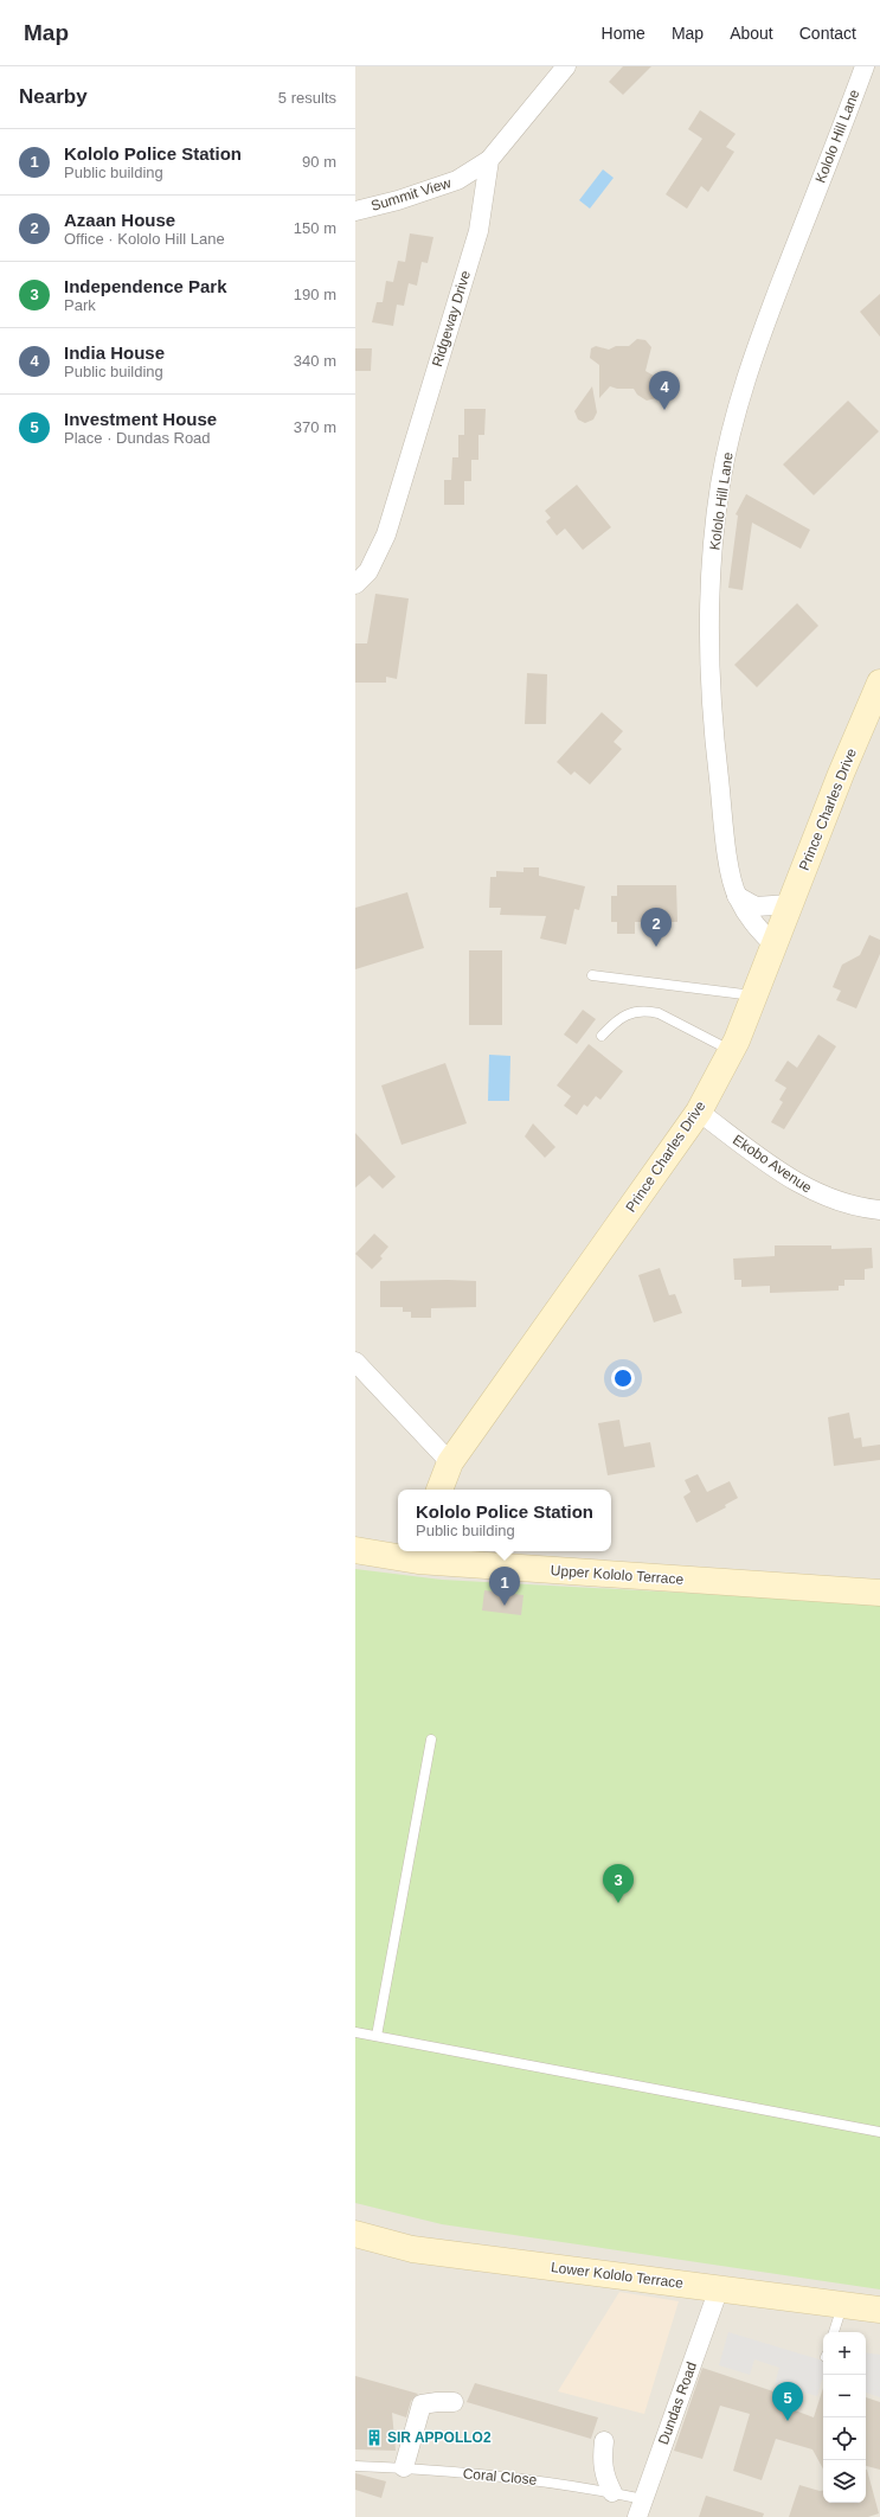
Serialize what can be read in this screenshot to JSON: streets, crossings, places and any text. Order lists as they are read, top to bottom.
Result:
{
  "streets": {
    "street": [
      "Kololo Hill Lane",
      "Summit View",
      "Ridgeway Drive",
      "Prince Charles Drive",
      "Ekobo Avenue",
      "Upper Kololo Terrace",
      "Lower Kololo Terrace",
      "Dundas Road"
    ],
    "lane": ["Coral Close"]
  },
  "crossings": [
    ["Kololo Hill Lane", "Prince Charles Drive"],
    ["Summit View", "Ridgeway Drive"],
    ["Prince Charles Drive", "Ekobo Avenue"],
    ["Lower Kololo Terrace", "Dundas Road"],
    ["Dundas Road", "Coral Close"]
  ],
  "places": {
    "building": ["SIR APPOLLO2"]
  },
  "page": {
    "header": "Map",
    "nav": [
      "Home",
      "Map",
      "About",
      "Contact"
    ],
    "heading": ["Nearby", "5 results"],
    "list": [
      {
        "mark": "1",
        "name": "Kololo Police Station",
        "note": "Public building",
        "value": "90 m"
      },
      {
        "mark": "2",
        "name": "Azaan House",
        "note": "Office · Kololo Hill Lane",
        "value": "150 m"
      },
      {
        "mark": "3",
        "name": "Independence Park",
        "note": "Park",
        "value": "190 m"
      },
      {
        "mark": "4",
        "name": "India House",
        "note": "Public building",
        "value": "340 m"
      },
      {
        "mark": "5",
        "name": "Investment House",
        "note": "Place · Dundas Road",
        "value": "370 m"
      }
    ],
    "pins": [
      "4",
      "2",
      "1",
      "3",
      "5"
    ],
    "popup": ["Kololo Police Station", "Public building"],
    "map_buttons": ["+", "−"]
  }
}
